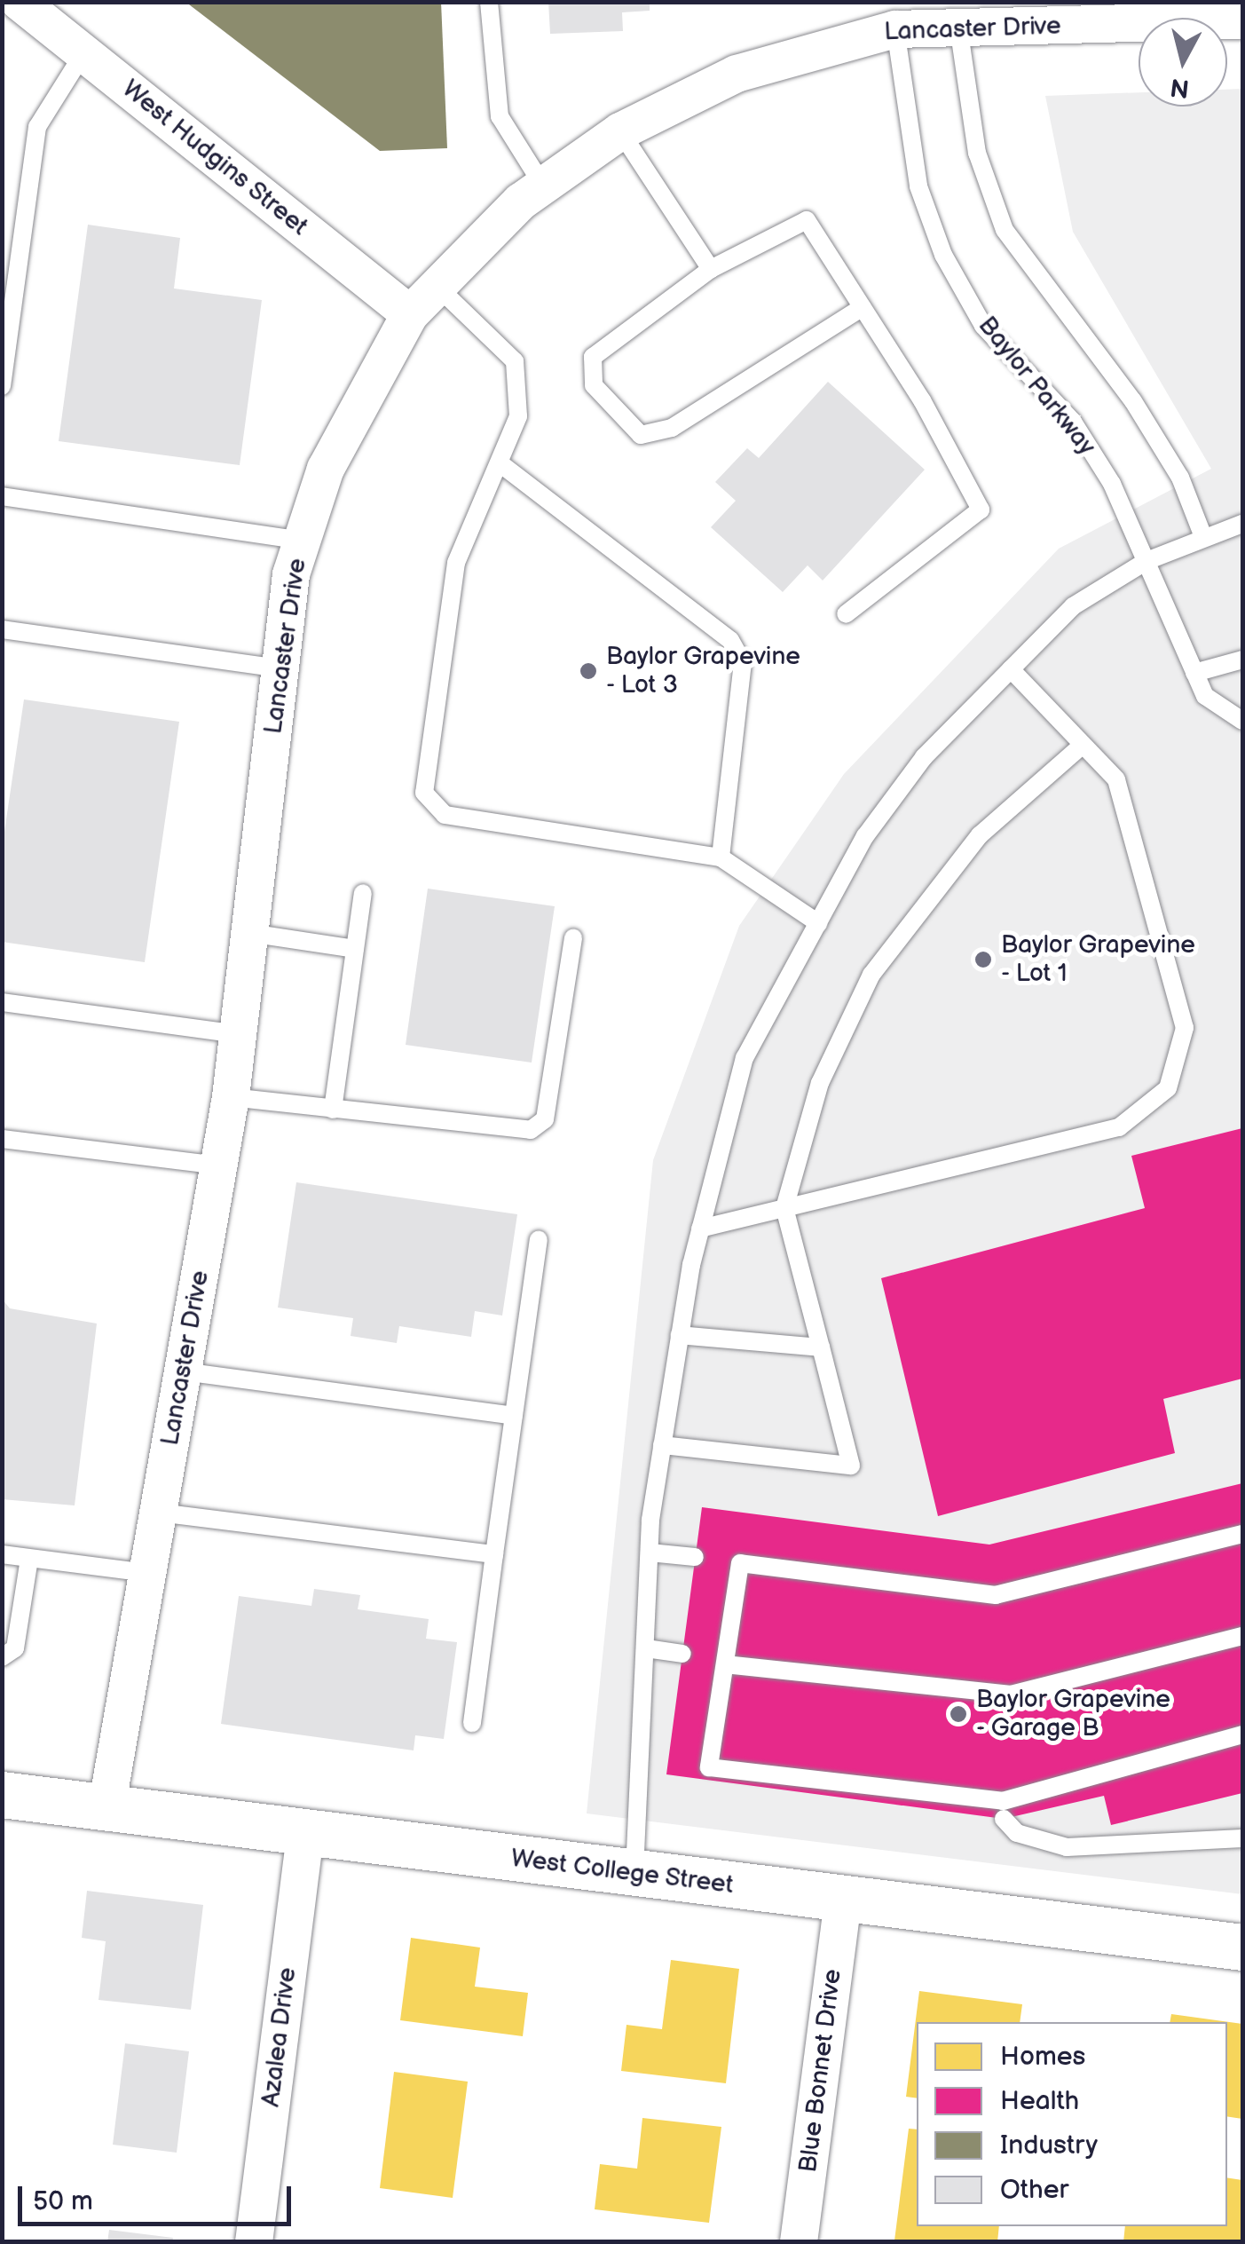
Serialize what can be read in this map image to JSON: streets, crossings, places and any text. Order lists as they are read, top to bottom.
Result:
{
  "streets": {
    "street": [
      "Lancaster Drive",
      "West Hudgins Street",
      "West College Street",
      "Azalea Drive",
      "Blue Bonnet Drive"
    ],
    "lane": ["Baylor Parkway"]
  },
  "crossings": [
    ["Lancaster Drive", "West Hudgins Street"],
    ["Lancaster Drive", "Baylor Parkway"],
    ["Lancaster Drive", "West College Street"],
    ["West College Street", "Azalea Drive"],
    ["West College Street", "Blue Bonnet Drive"]
  ],
  "places": ["Baylor Grapevine - Lot 3", "Baylor Grapevine - Lot 1", "Baylor Grapevine - Garage B"],
  "legend": [
    "Homes",
    "Health",
    "Industry",
    "Other"
  ],
  "scale_bar": "50 m",
  "north": "bottom"
}
